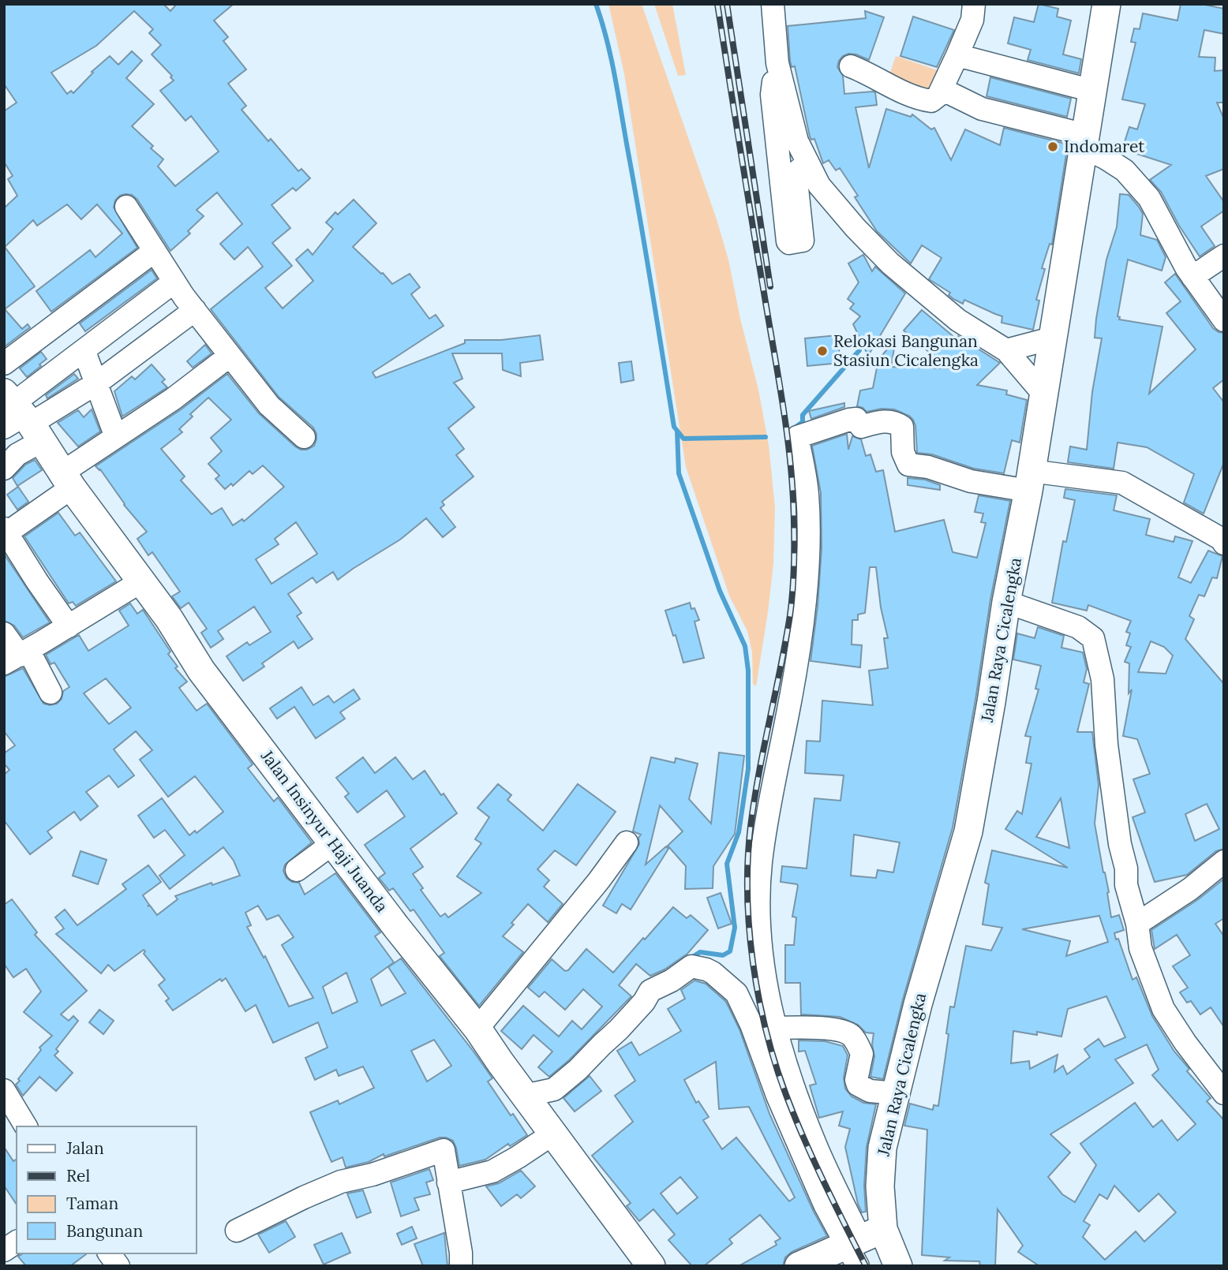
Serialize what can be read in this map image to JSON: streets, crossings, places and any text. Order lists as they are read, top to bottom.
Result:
{
  "streets": {
    "main road": ["Jalan Raya Cicalengka", "Jalan Insinyur Haji Juanda"]
  },
  "places": ["Indomaret", "Relokasi Bangunan Stasiun Cicalengka"],
  "legend": [
    "Jalan",
    "Rel",
    "Taman",
    "Bangunan"
  ]
}
